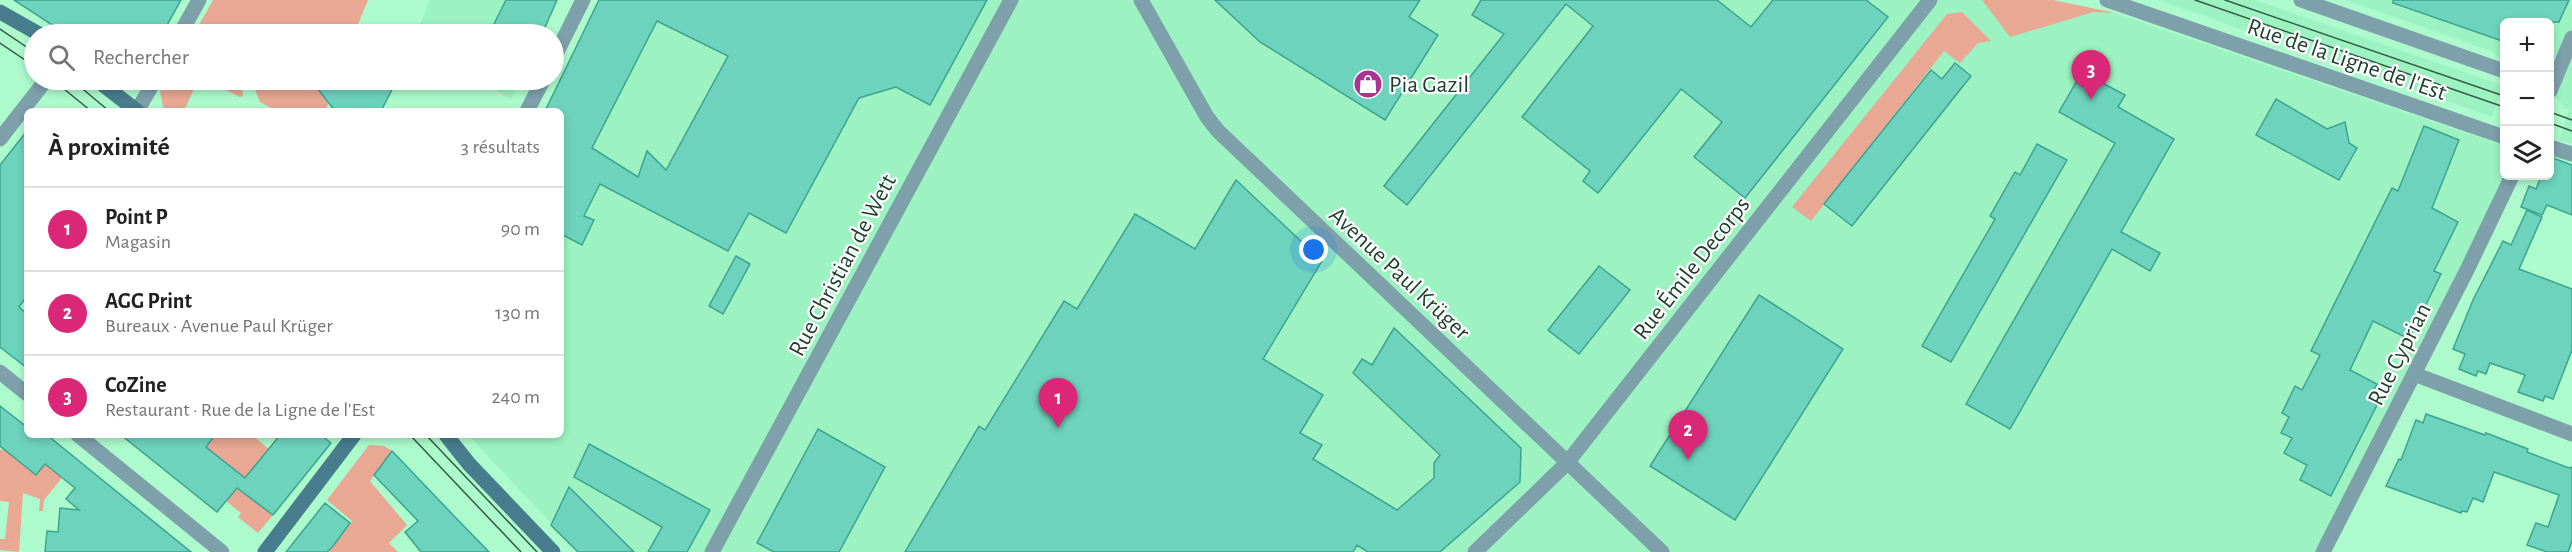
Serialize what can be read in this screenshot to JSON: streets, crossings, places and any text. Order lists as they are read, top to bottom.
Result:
{
  "streets": {
    "street": [
      "Rue de la Ligne de l'Est",
      "Rue Christian de Wett",
      "Rue Émile Decorps",
      "Avenue Paul Krüger",
      "Rue Cyprian"
    ]
  },
  "crossings": [
    ["Rue Émile Decorps", "Avenue Paul Krüger"]
  ],
  "places": {
    "shop": ["Pia Gazil"]
  },
  "page": {
    "map_buttons": ["+", "−"],
    "search": "Rechercher",
    "pins": ["3", "1", "2"],
    "heading": ["À proximité", "3 résultats"],
    "list": [
      {
        "mark": "1",
        "name": "Point P",
        "note": "Magasin",
        "value": "90 m"
      },
      {
        "mark": "2",
        "name": "AGG Print",
        "note": "Bureaux · Avenue Paul Krüger",
        "value": "130 m"
      },
      {
        "mark": "3",
        "name": "CoZine",
        "note": "Restaurant · Rue de la Ligne de l'Est",
        "value": "240 m"
      }
    ]
  }
}
